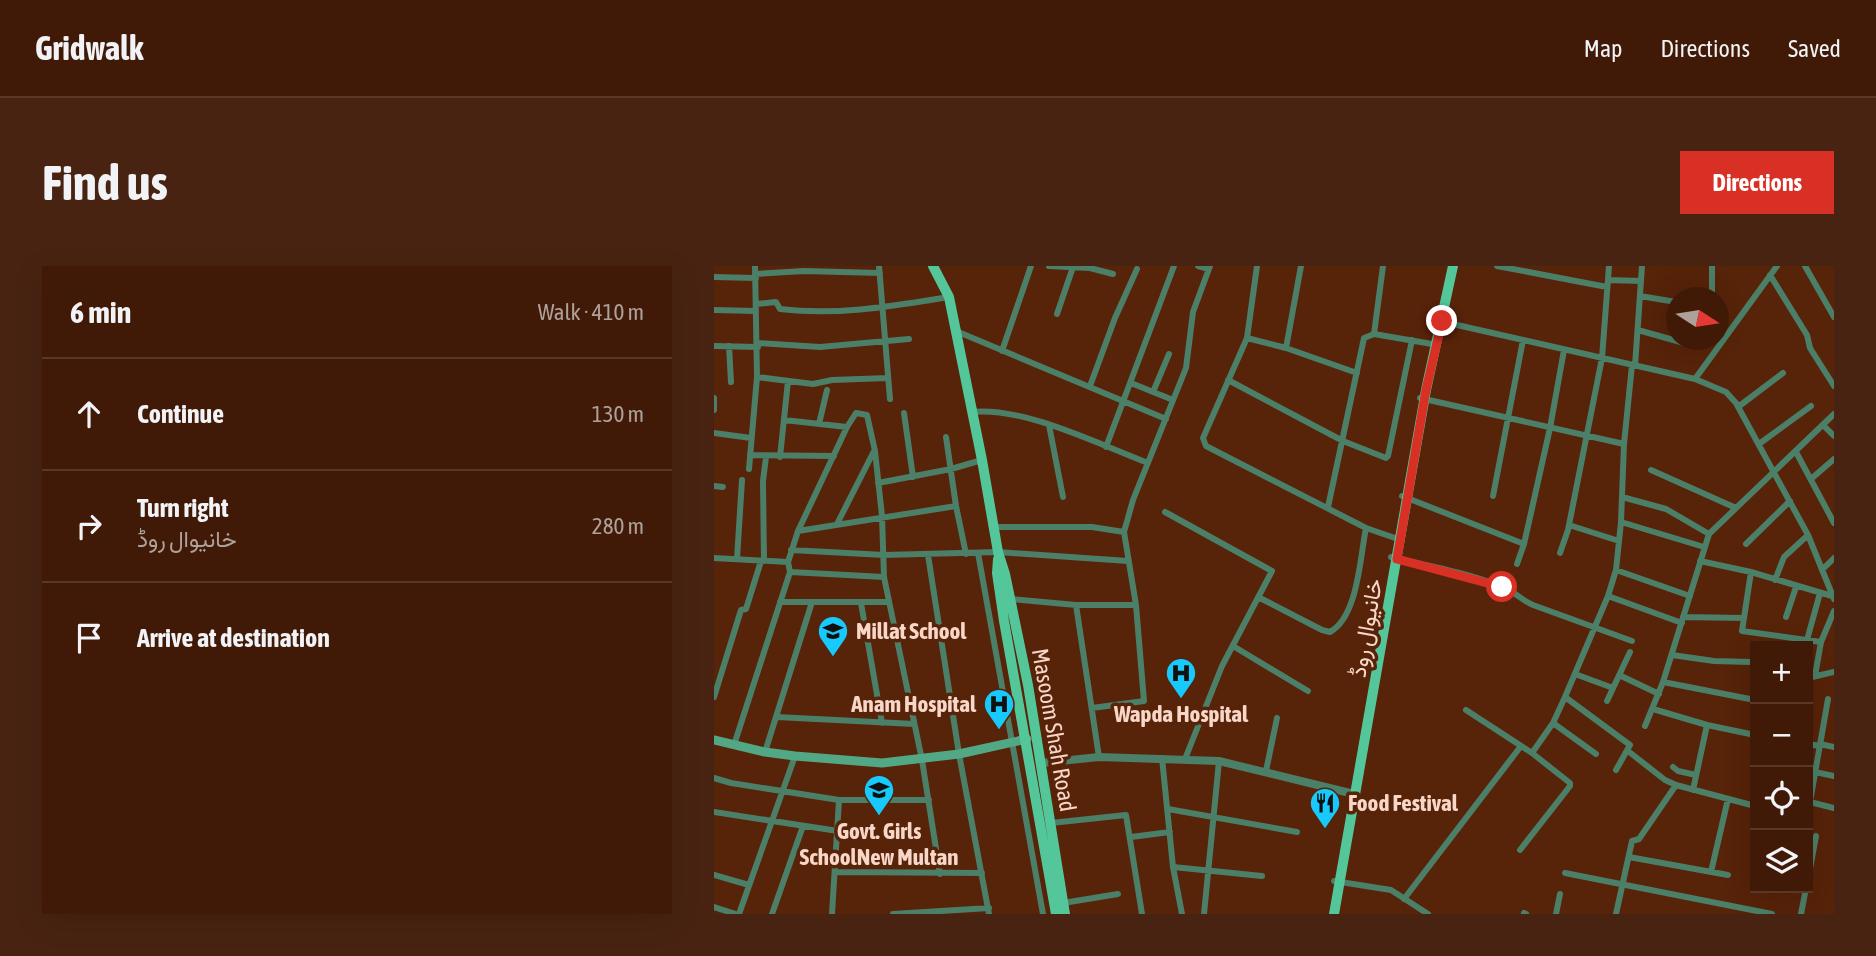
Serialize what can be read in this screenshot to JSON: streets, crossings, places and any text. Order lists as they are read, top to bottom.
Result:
{
  "streets": {
    "main road": ["خانیوال روڈ", "Masoom Shah Road"]
  },
  "places": {
    "school or university": ["Millat School", "Govt. Girls SchoolNew Multan"],
    "hospital": ["Wapda Hospital", "Anam Hospital"],
    "restaurant": ["Food Festival"]
  },
  "north": "right",
  "page": {
    "header": "Gridwalk",
    "nav": ["Map", "Directions", "Saved"],
    "buttons": "Directions",
    "title": "Find us",
    "heading": ["6 min", "Walk · 410 m"],
    "list": [
      ["Continue", "130 m"],
      ["Turn right", "خانیوال روڈ", "280 m"],
      "Arrive at destination"
    ],
    "map_buttons": ["+", "−"]
  }
}
